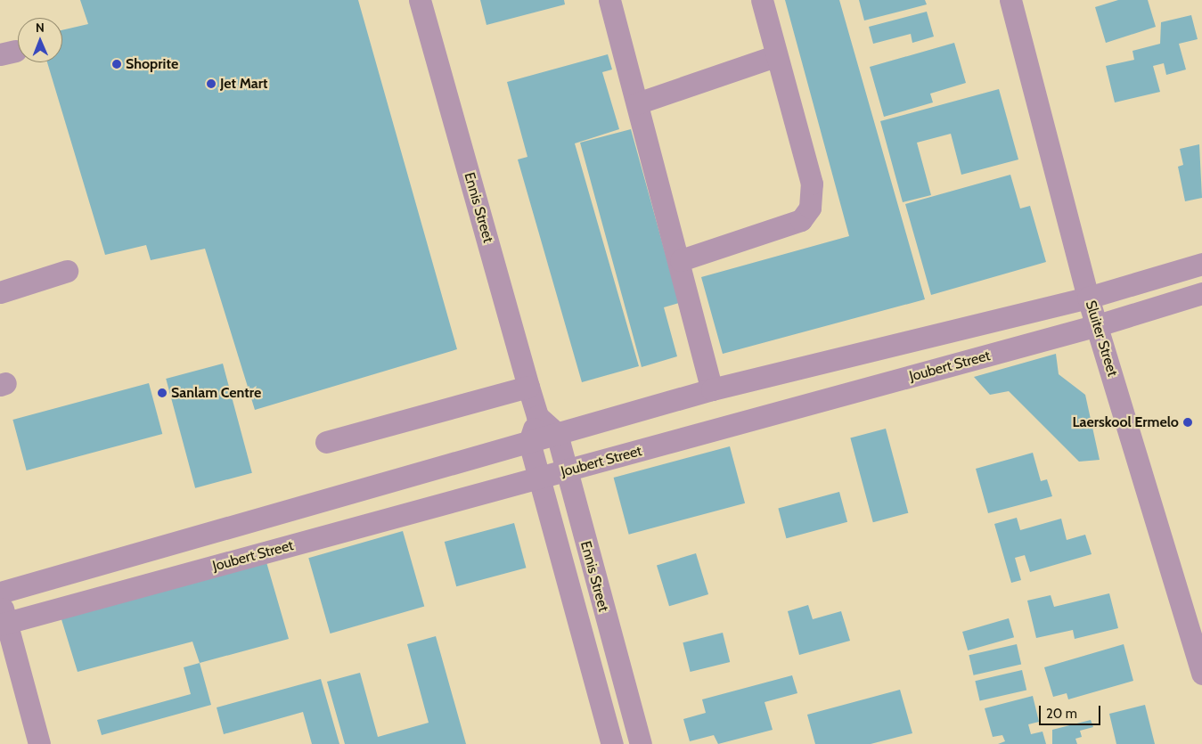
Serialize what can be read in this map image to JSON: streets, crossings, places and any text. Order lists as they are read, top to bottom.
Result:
{
  "streets": {
    "street": ["Ennis Street", "Sluiter Street", "Joubert Street"]
  },
  "crossings": [
    ["Ennis Street", "Joubert Street"],
    ["Sluiter Street", "Joubert Street"]
  ],
  "places": [
    "Shoprite",
    "Jet Mart",
    "Sanlam Centre",
    "Laerskool Ermelo"
  ],
  "scale_bar": "20 m",
  "north": "top"
}
